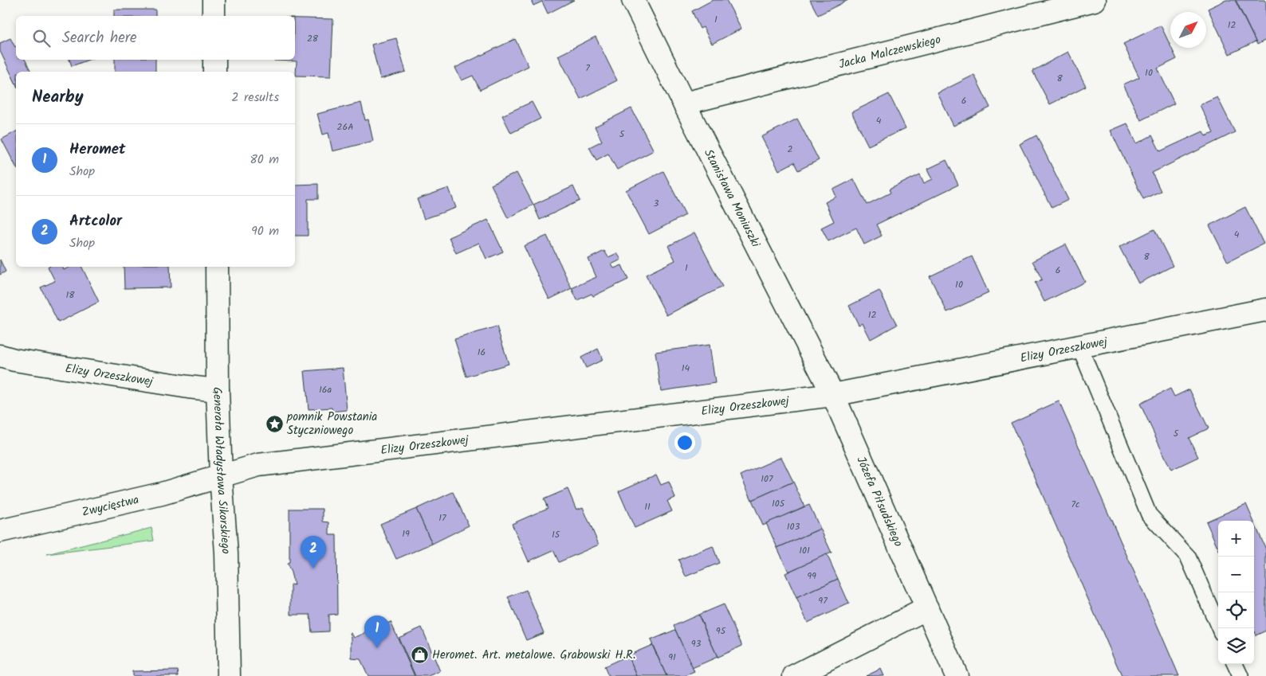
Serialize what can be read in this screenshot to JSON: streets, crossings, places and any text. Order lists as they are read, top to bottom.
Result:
{
  "streets": {
    "street": [
      "Jacka Malczewskiego",
      "Stanisława Moniuszki",
      "Elizy Orzeszkowej",
      "Generała Władysława Sikorskiego",
      "Józefa Piłsudskiego",
      "Zwycięstwa"
    ]
  },
  "crossings": [
    ["Jacka Malczewskiego", "Stanisława Moniuszki"],
    ["Stanisława Moniuszki", "Elizy Orzeszkowej"],
    ["Stanisława Moniuszki", "Józefa Piłsudskiego"],
    ["Elizy Orzeszkowej", "Generała Władysława Sikorskiego"],
    ["Elizy Orzeszkowej", "Józefa Piłsudskiego"],
    ["Elizy Orzeszkowej", "Zwycięstwa"],
    ["Generała Władysława Sikorskiego", "Zwycięstwa"]
  ],
  "places": {
    "place": ["pomnik Powstania Styczniowego"],
    "shop": ["Heromet. Art. metalowe. Grabowski H.R."]
  },
  "house_numbers": [
    "1",
    "12",
    "28",
    "7",
    "10",
    "8",
    "6",
    "4",
    "26A",
    "5",
    "2",
    "3",
    "4",
    "8",
    "1",
    "6",
    "10",
    "18",
    "12",
    "16",
    "14",
    "16a",
    "5",
    "107",
    "105",
    "7c",
    "11",
    "17",
    "103",
    "19",
    "15",
    "101",
    "99",
    "97",
    "95",
    "93",
    "91"
  ],
  "north": "top right",
  "page": {
    "search": "Search here",
    "heading": ["Nearby", "2 results"],
    "list": [
      {
        "mark": "1",
        "name": "Heromet",
        "note": "Shop",
        "value": "80 m"
      },
      {
        "mark": "2",
        "name": "Artcolor",
        "note": "Shop",
        "value": "90 m"
      }
    ],
    "map_buttons": ["+", "−"],
    "pins": ["2", "1"]
  }
}
